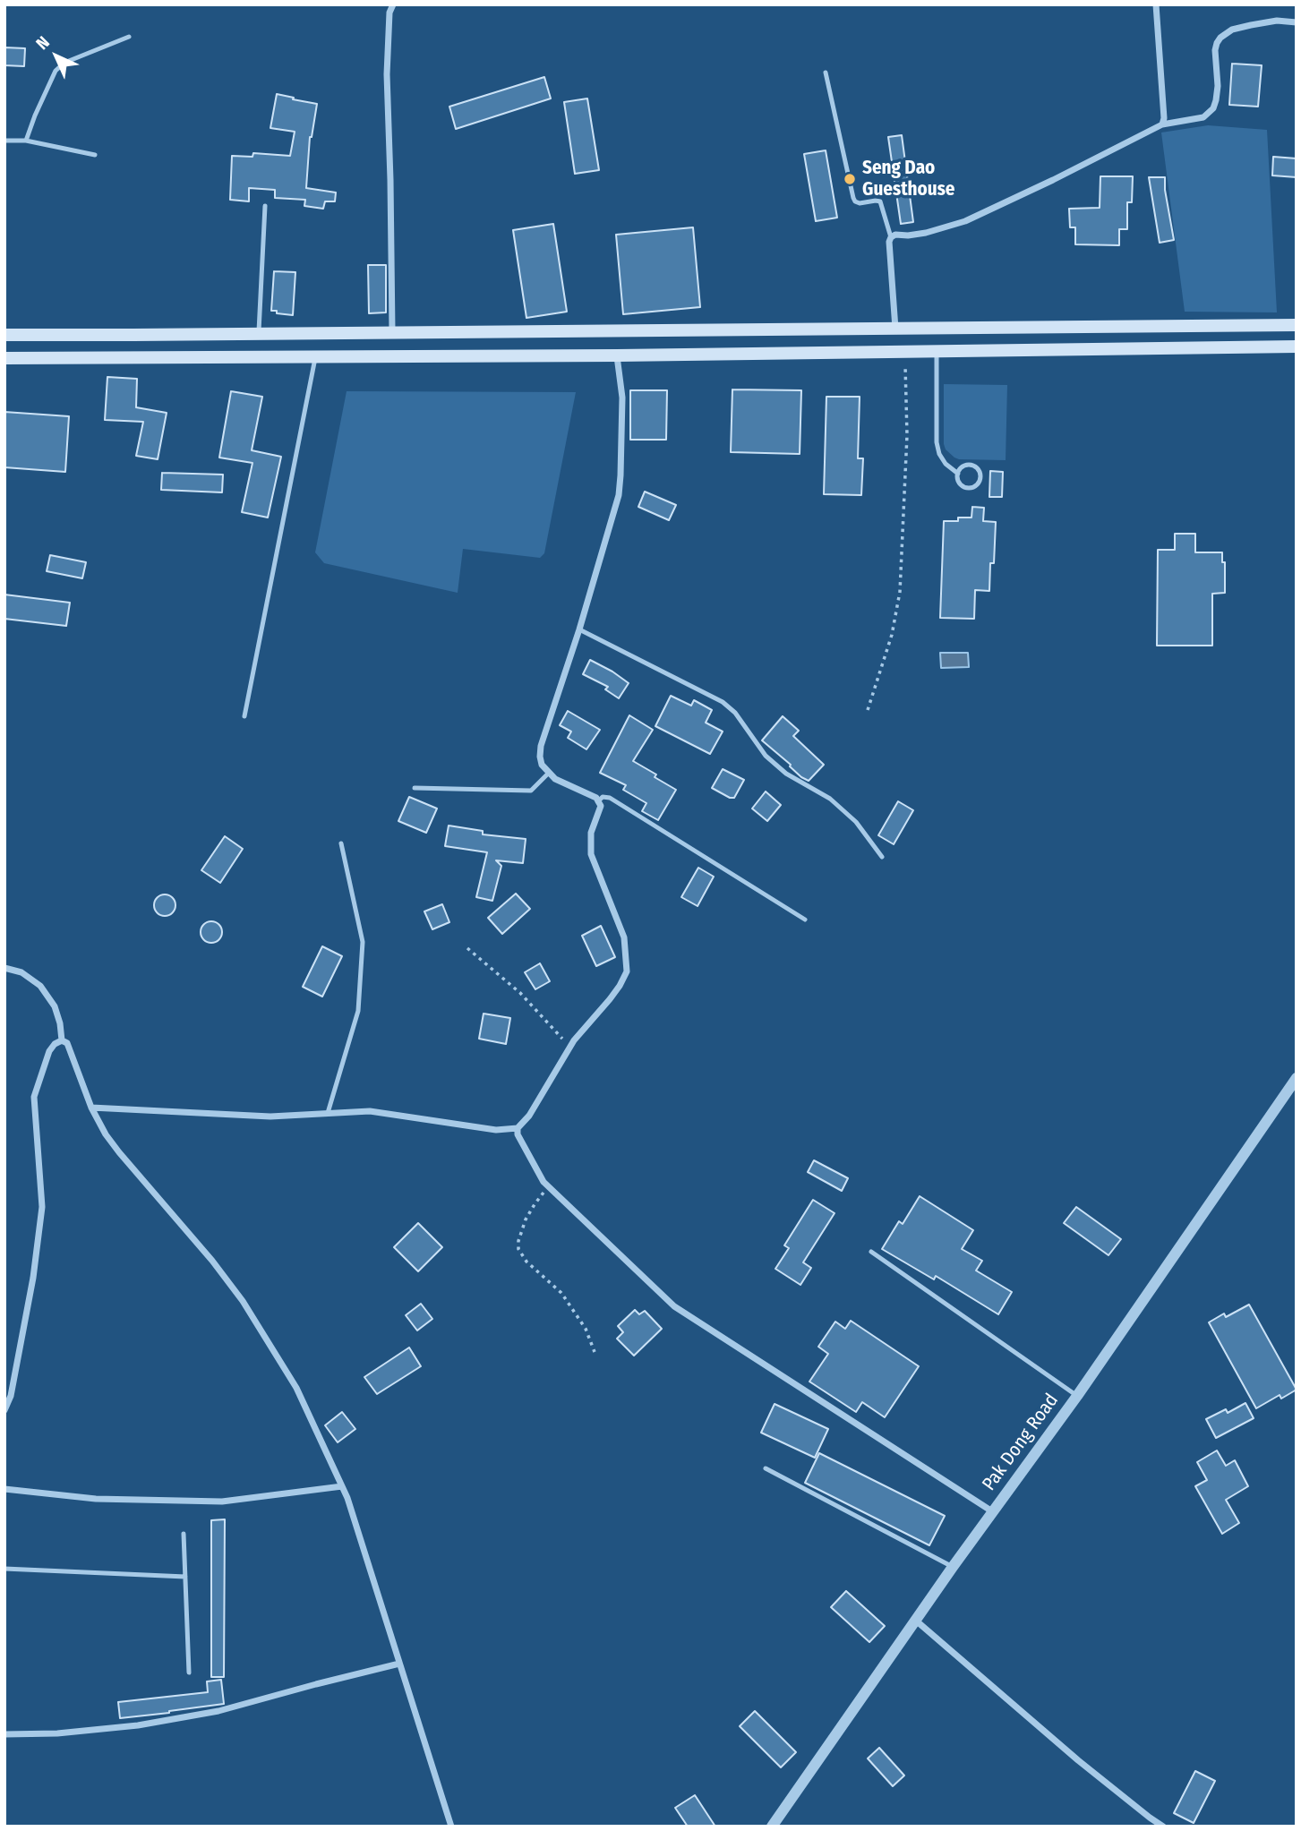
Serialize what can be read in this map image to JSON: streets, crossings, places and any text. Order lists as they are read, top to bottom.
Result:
{
  "streets": {
    "street": ["Pak Dong Road"]
  },
  "places": ["Seng Dao Guesthouse"],
  "north": "top left"
}
